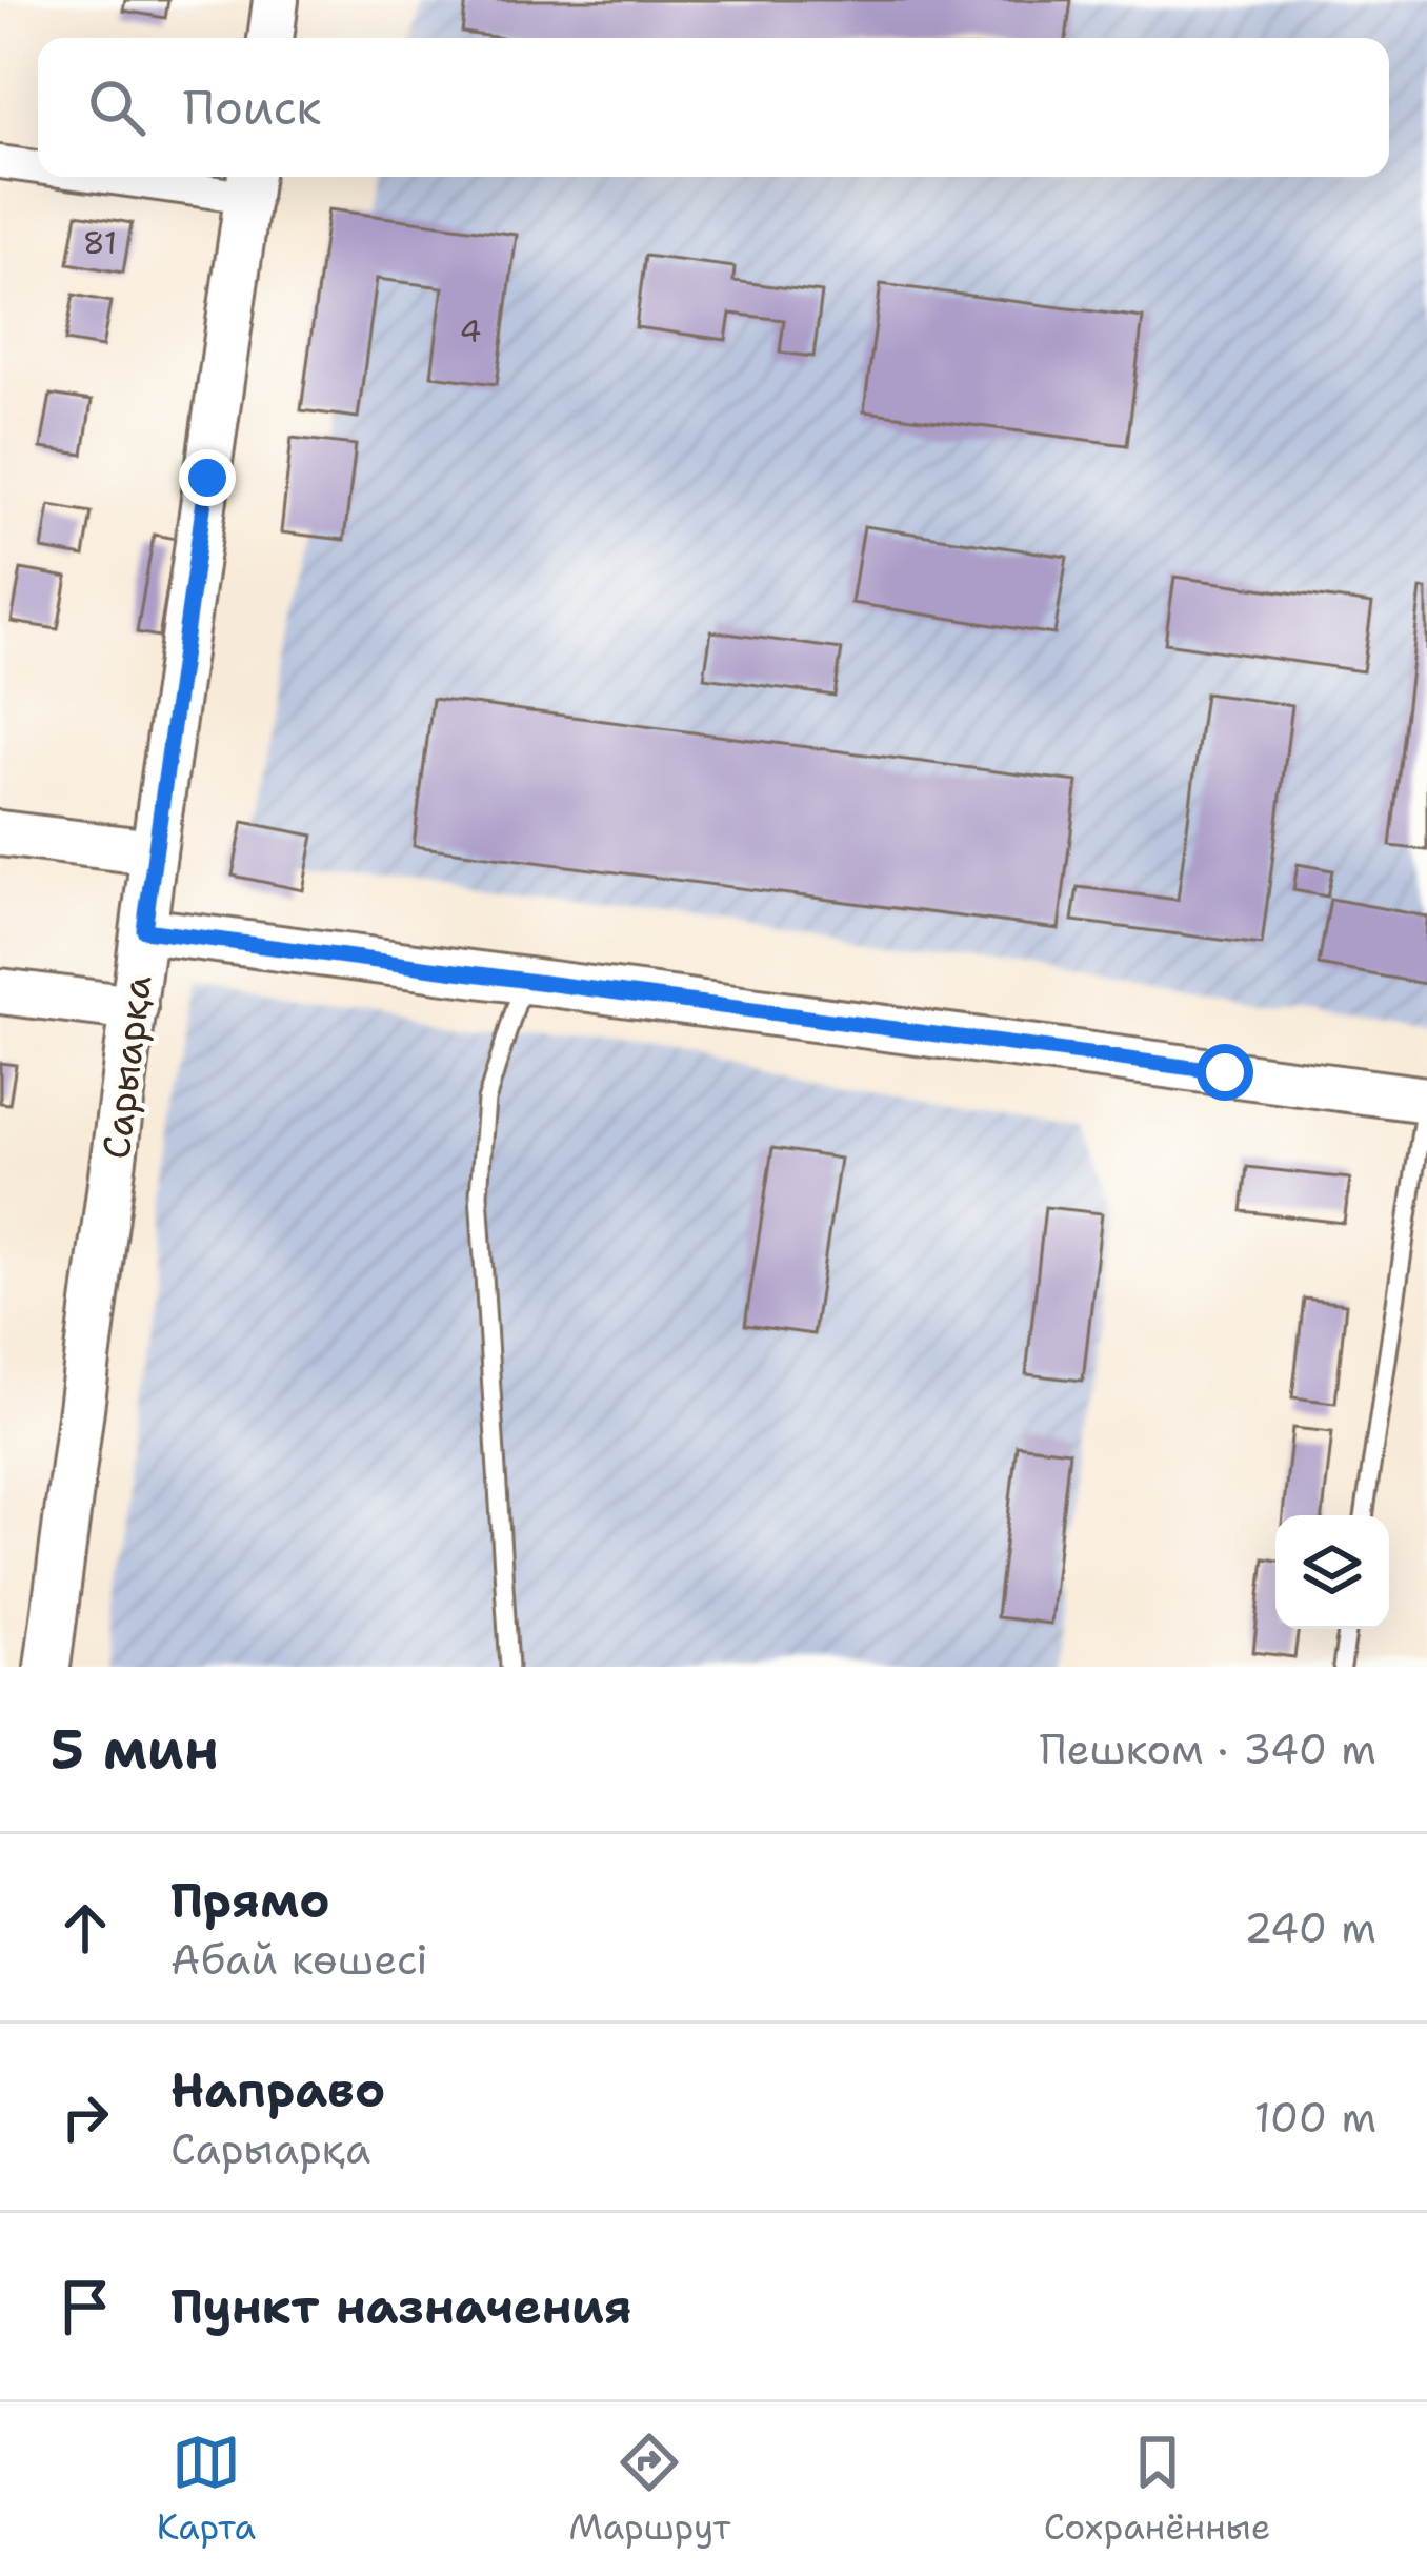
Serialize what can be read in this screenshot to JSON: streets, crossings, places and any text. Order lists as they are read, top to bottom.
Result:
{
  "streets": {
    "street": ["Сарыарқа"]
  },
  "house_numbers": ["81", "4"],
  "page": {
    "search": "Поиск",
    "heading": ["5 мин", "Пешком · 340 m"],
    "list": [
      ["Прямо", "Абай көшесі", "240 m"],
      ["Направо", "Сарыарқа", "100 m"],
      "Пункт назначения"
    ],
    "nav": ["Карта", "Маршрут", "Сохранённые"]
  }
}
